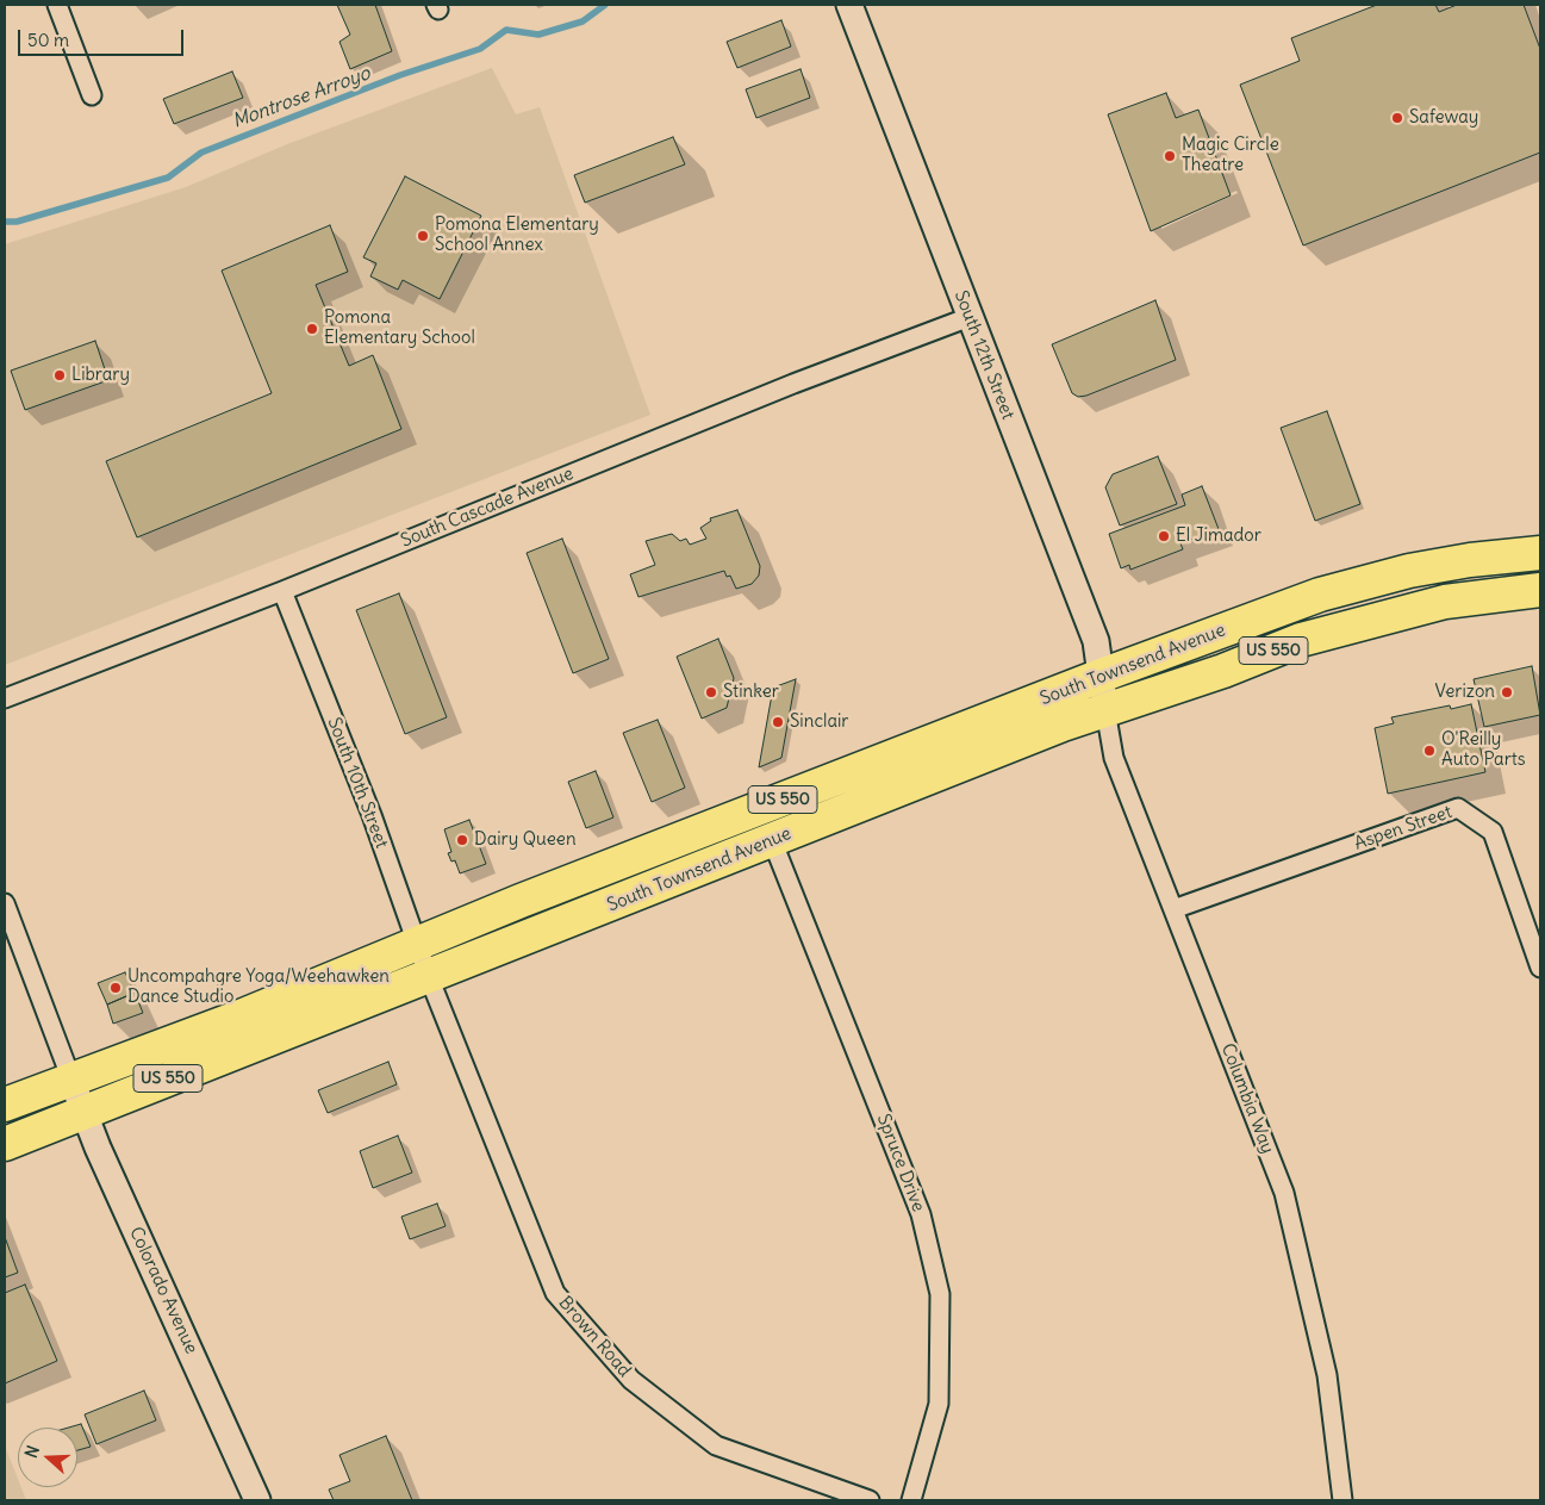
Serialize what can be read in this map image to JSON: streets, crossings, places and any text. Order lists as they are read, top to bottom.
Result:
{
  "streets": {
    "highway": ["US 550", "South Townsend Avenue"],
    "street": [
      "South 12th Street",
      "South Cascade Avenue",
      "South 10th Street",
      "Aspen Street",
      "Columbia Way",
      "Spruce Drive",
      "Colorado Avenue",
      "Brown Road"
    ]
  },
  "crossings": [
    ["South 12th Street", "South Cascade Avenue"],
    ["South 12th Street", "South Townsend Avenue"],
    ["South 12th Street", "Columbia Way"],
    ["South Cascade Avenue", "South 10th Street"],
    ["South Townsend Avenue", "South 10th Street"],
    ["South Townsend Avenue", "Columbia Way"],
    ["South Townsend Avenue", "Spruce Drive"],
    ["South Townsend Avenue", "Colorado Avenue"],
    ["South Townsend Avenue", "Brown Road"],
    ["South 10th Street", "Brown Road"],
    ["Aspen Street", "Columbia Way"]
  ],
  "water": ["Montrose Arroyo"],
  "places": [
    "Safeway",
    "Magic Circle Theatre",
    "Pomona Elementary School Annex",
    "Pomona Elementary School",
    "Library",
    "El Jimador",
    "Stinker",
    "Verizon",
    "Sinclair",
    "O'Reilly Auto Parts",
    "Dairy Queen",
    "Uncompahgre Yoga/Weehawken Dance Studio"
  ],
  "scale_bar": "50 m",
  "north": "left"
}
